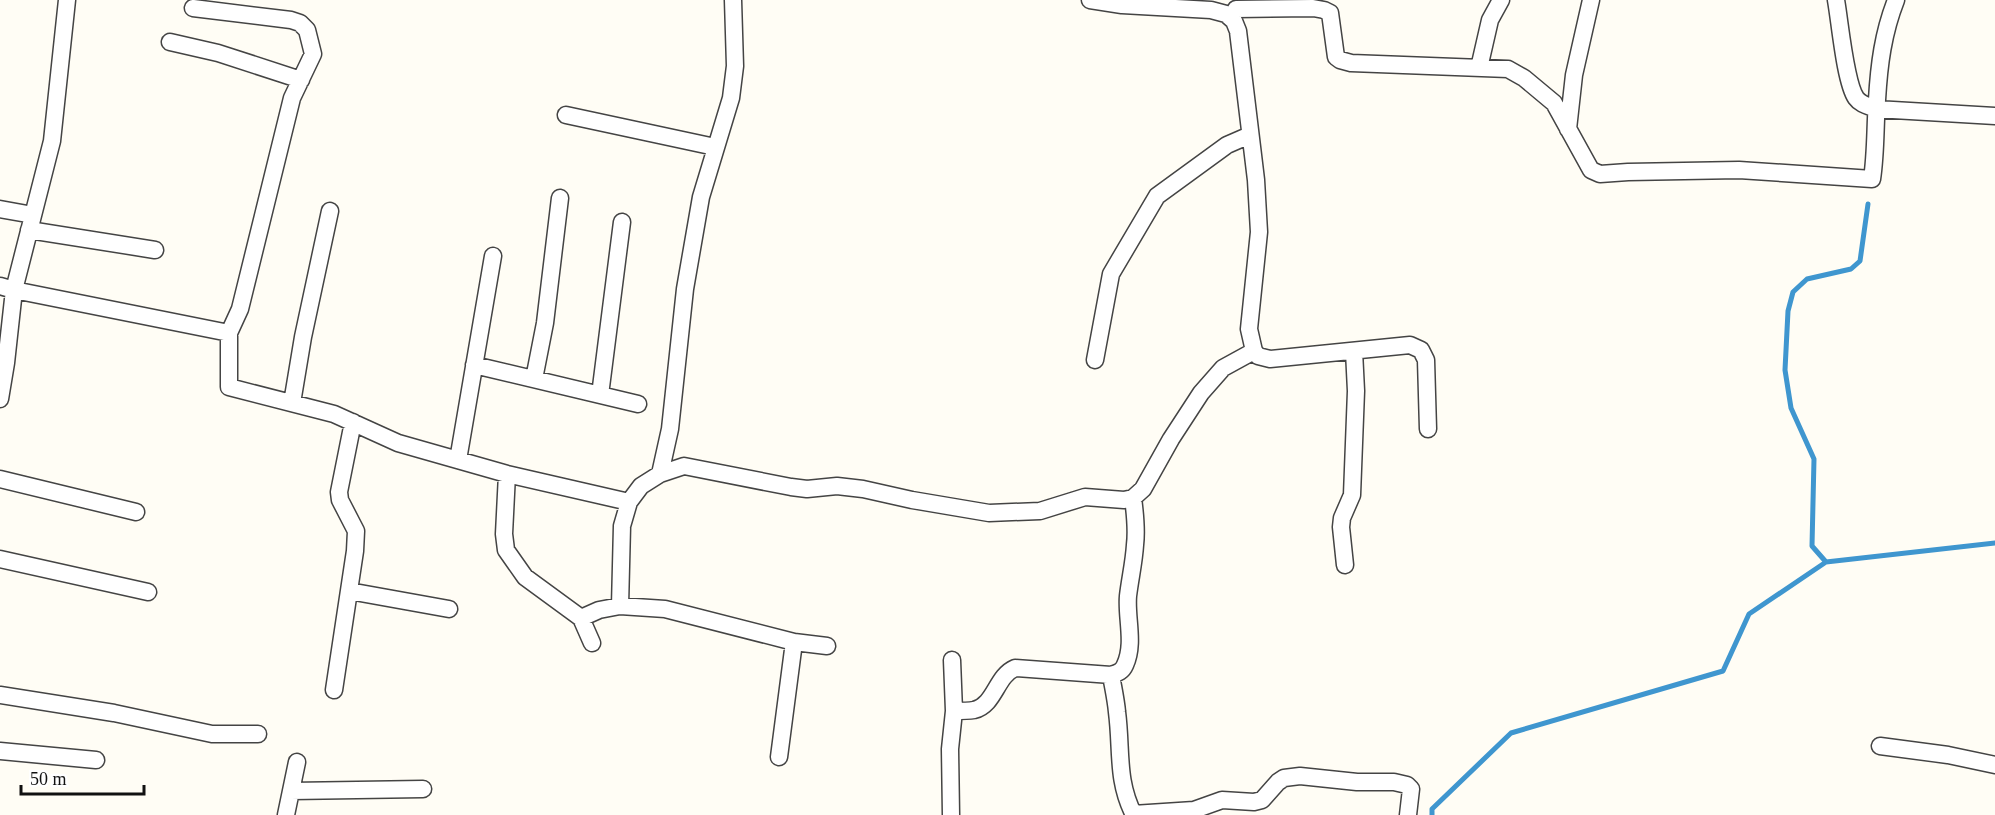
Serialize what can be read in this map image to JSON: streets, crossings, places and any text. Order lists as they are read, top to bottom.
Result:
{
  "scale_bar": "50 m"
}
